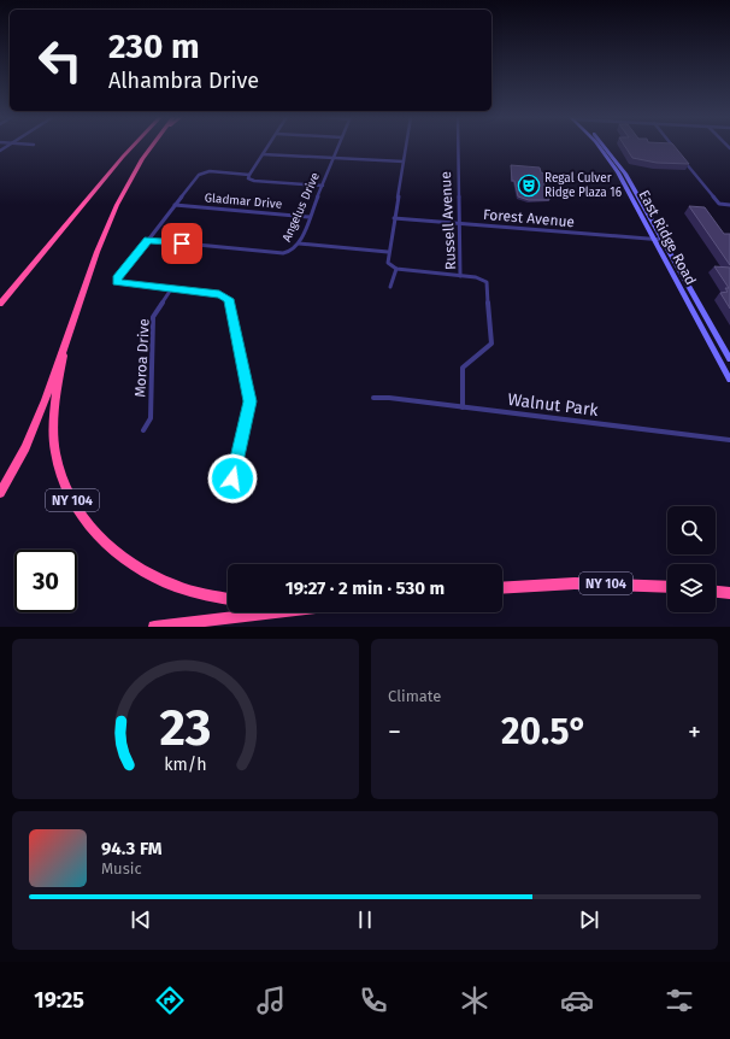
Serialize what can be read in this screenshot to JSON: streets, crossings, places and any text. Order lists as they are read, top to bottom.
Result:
{
  "streets": {
    "highway": ["NY 104"],
    "main road": ["East Ridge Road"],
    "street": [
      "Gladmar Drive",
      "Angelus Drive",
      "Forest Avenue",
      "Russell Avenue",
      "Moroa Drive",
      "Walnut Park"
    ]
  },
  "crossings": [
    ["Gladmar Drive", "Angelus Drive"],
    ["Forest Avenue", "Russell Avenue"],
    ["Forest Avenue", "East Ridge Road"],
    ["Russell Avenue", "Walnut Park"]
  ],
  "places": {
    "theatre": ["Regal Culver Ridge Plaza 16"]
  },
  "page": {
    "turn": ["230 m", "Alhambra Drive"],
    "limit": "30",
    "trip": "19:27 · 2 min · 530 m",
    "tile": "Climate",
    "heat": ["−", "20.5°", "+"],
    "song": ["94.3 FM", "Music"],
    "tabs": "19:25",
    "gauge": ["23", "km/h"]
  }
}
